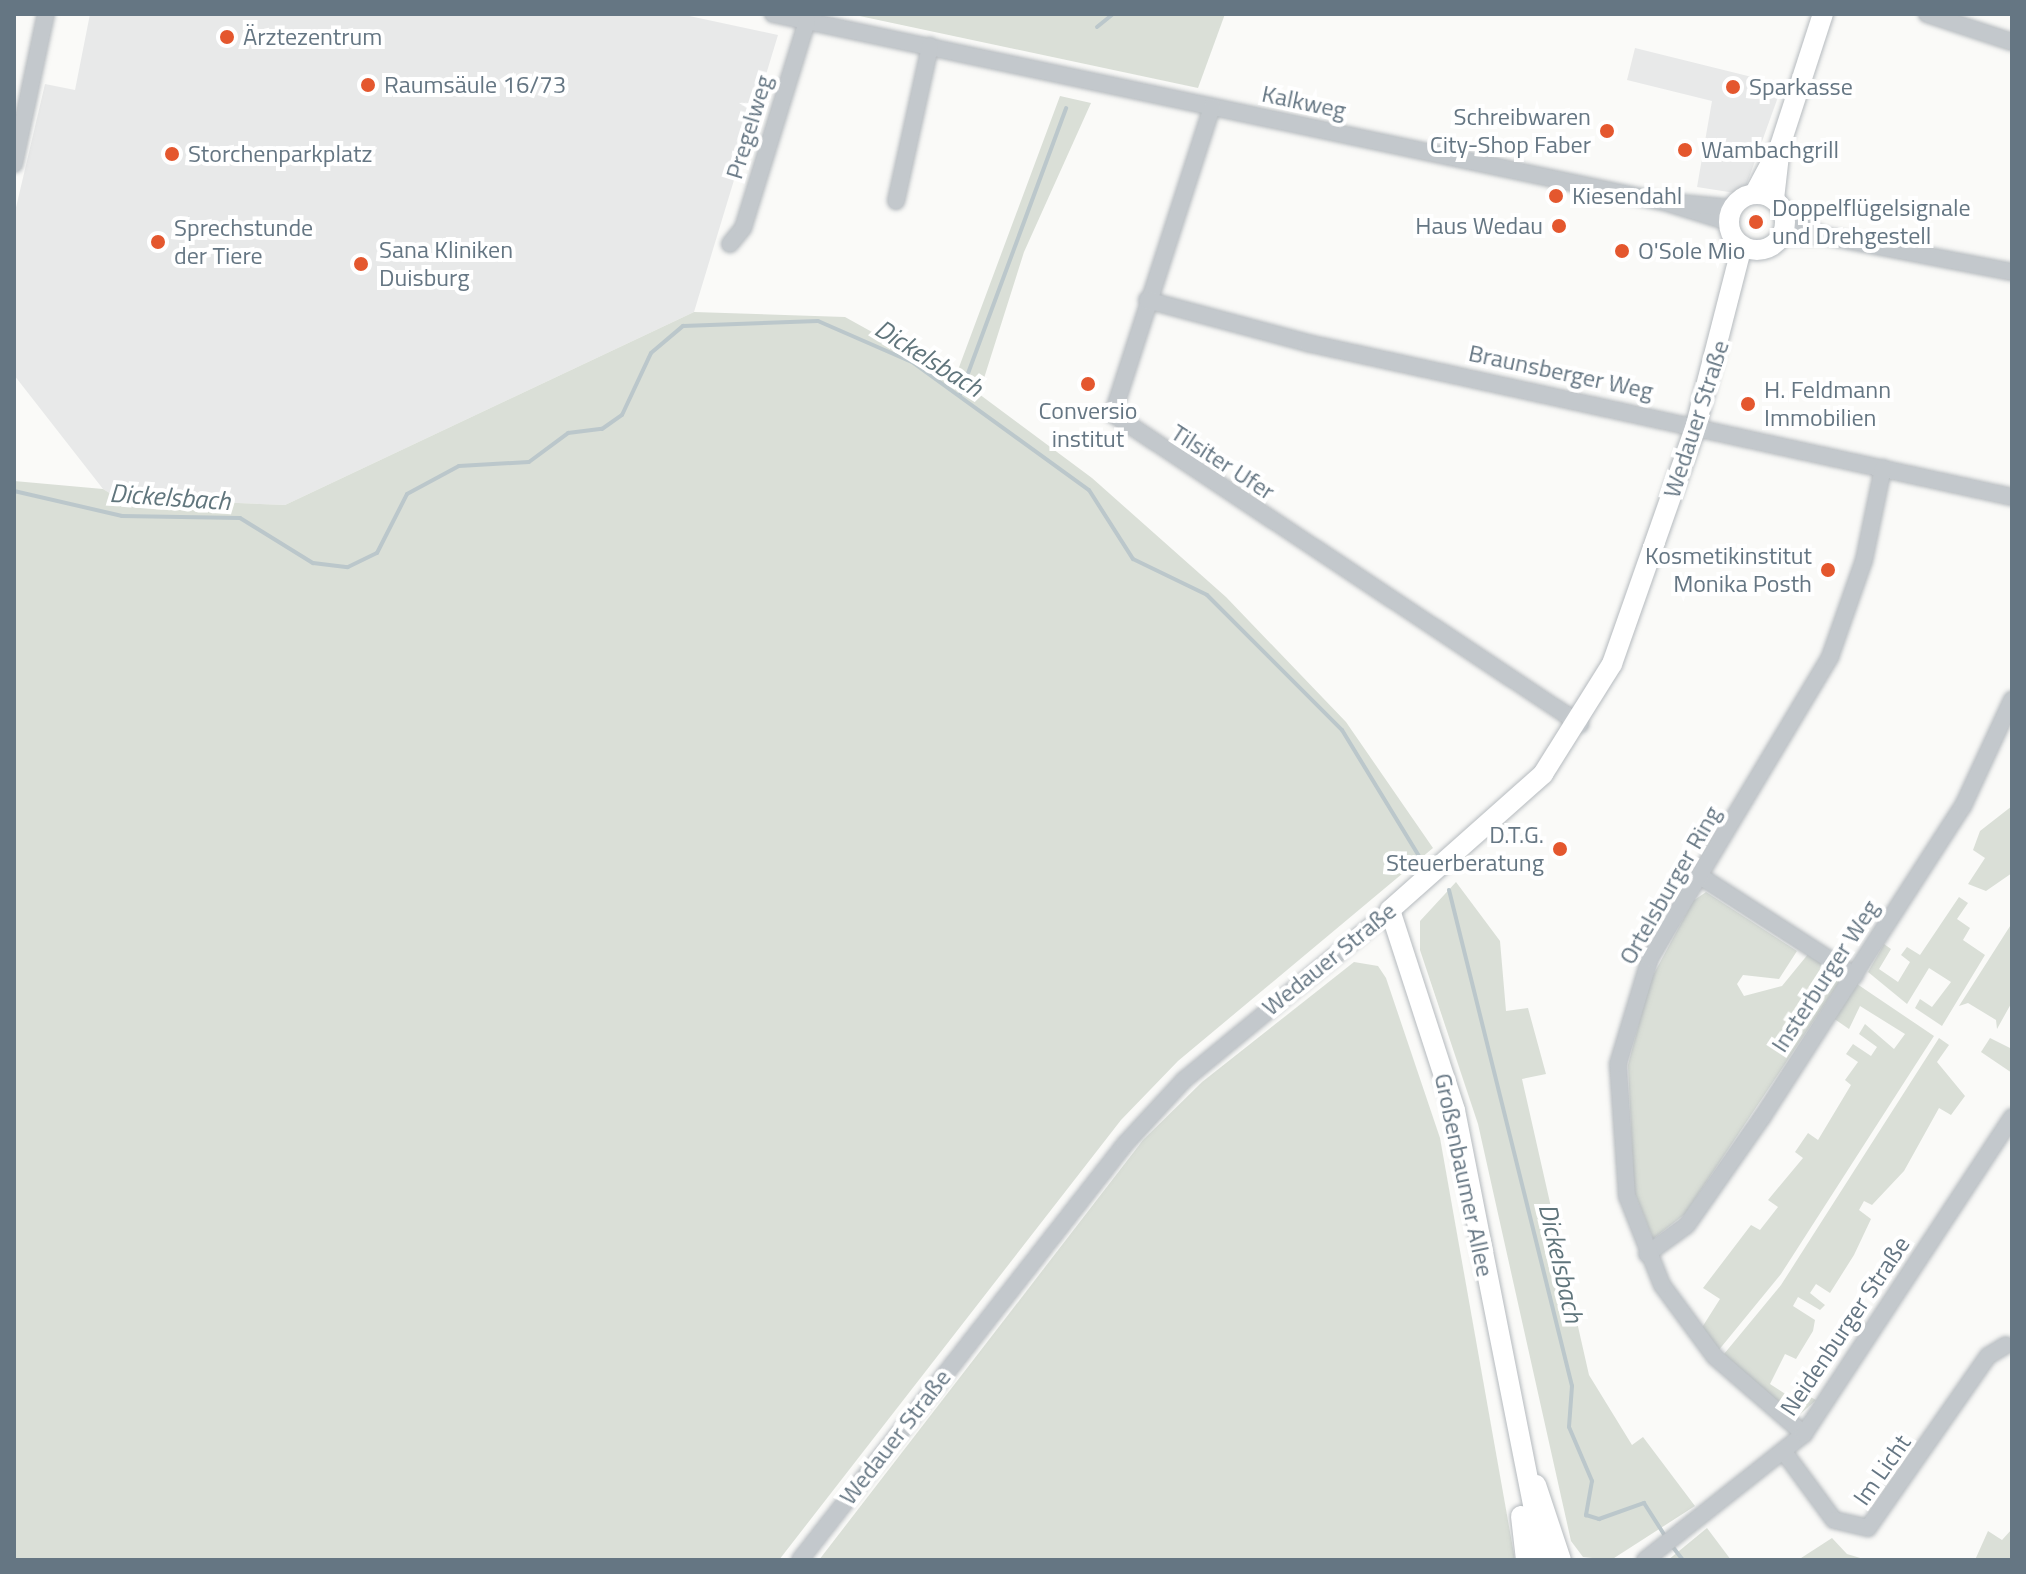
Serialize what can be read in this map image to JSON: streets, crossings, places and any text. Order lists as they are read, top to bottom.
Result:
{
  "streets": {
    "main road": ["Wedauer Straße", "Großenbaumer Allee"],
    "street": [
      "Kalkweg",
      "Pregelweg",
      "Braunsberger Weg",
      "Tilsiter Ufer",
      "Ortelsburger Ring",
      "Insterburger Weg",
      "Neidenburger Straße",
      "Im Licht"
    ]
  },
  "crossings": [
    ["Kalkweg", "Pregelweg"],
    ["Kalkweg", "Tilsiter Ufer"],
    ["Braunsberger Weg", "Wedauer Straße"],
    ["Braunsberger Weg", "Tilsiter Ufer"],
    ["Braunsberger Weg", "Ortelsburger Ring"],
    ["Wedauer Straße", "Tilsiter Ufer"],
    ["Wedauer Straße", "Großenbaumer Allee"],
    ["Ortelsburger Ring", "Insterburger Weg"],
    ["Ortelsburger Ring", "Neidenburger Straße"],
    ["Neidenburger Straße", "Im Licht"]
  ],
  "water": ["Dickelsbach"],
  "places": [
    "Ärztezentrum",
    "Raumsäule 16/73",
    "Sparkasse",
    "Schreibwaren City-Shop Faber",
    "Wambachgrill",
    "Storchenparkplatz",
    "Kiesendahl",
    "Doppelflügelsignale und Drehgestell",
    "Haus Wedau",
    "Sprechstunde der Tiere",
    "O'Sole Mio",
    "Sana Kliniken Duisburg",
    "Conversio institut",
    "H. Feldmann Immobilien",
    "Kosmetikinstitut Monika Posth",
    "D.T.G. Steuerberatung"
  ]
}
